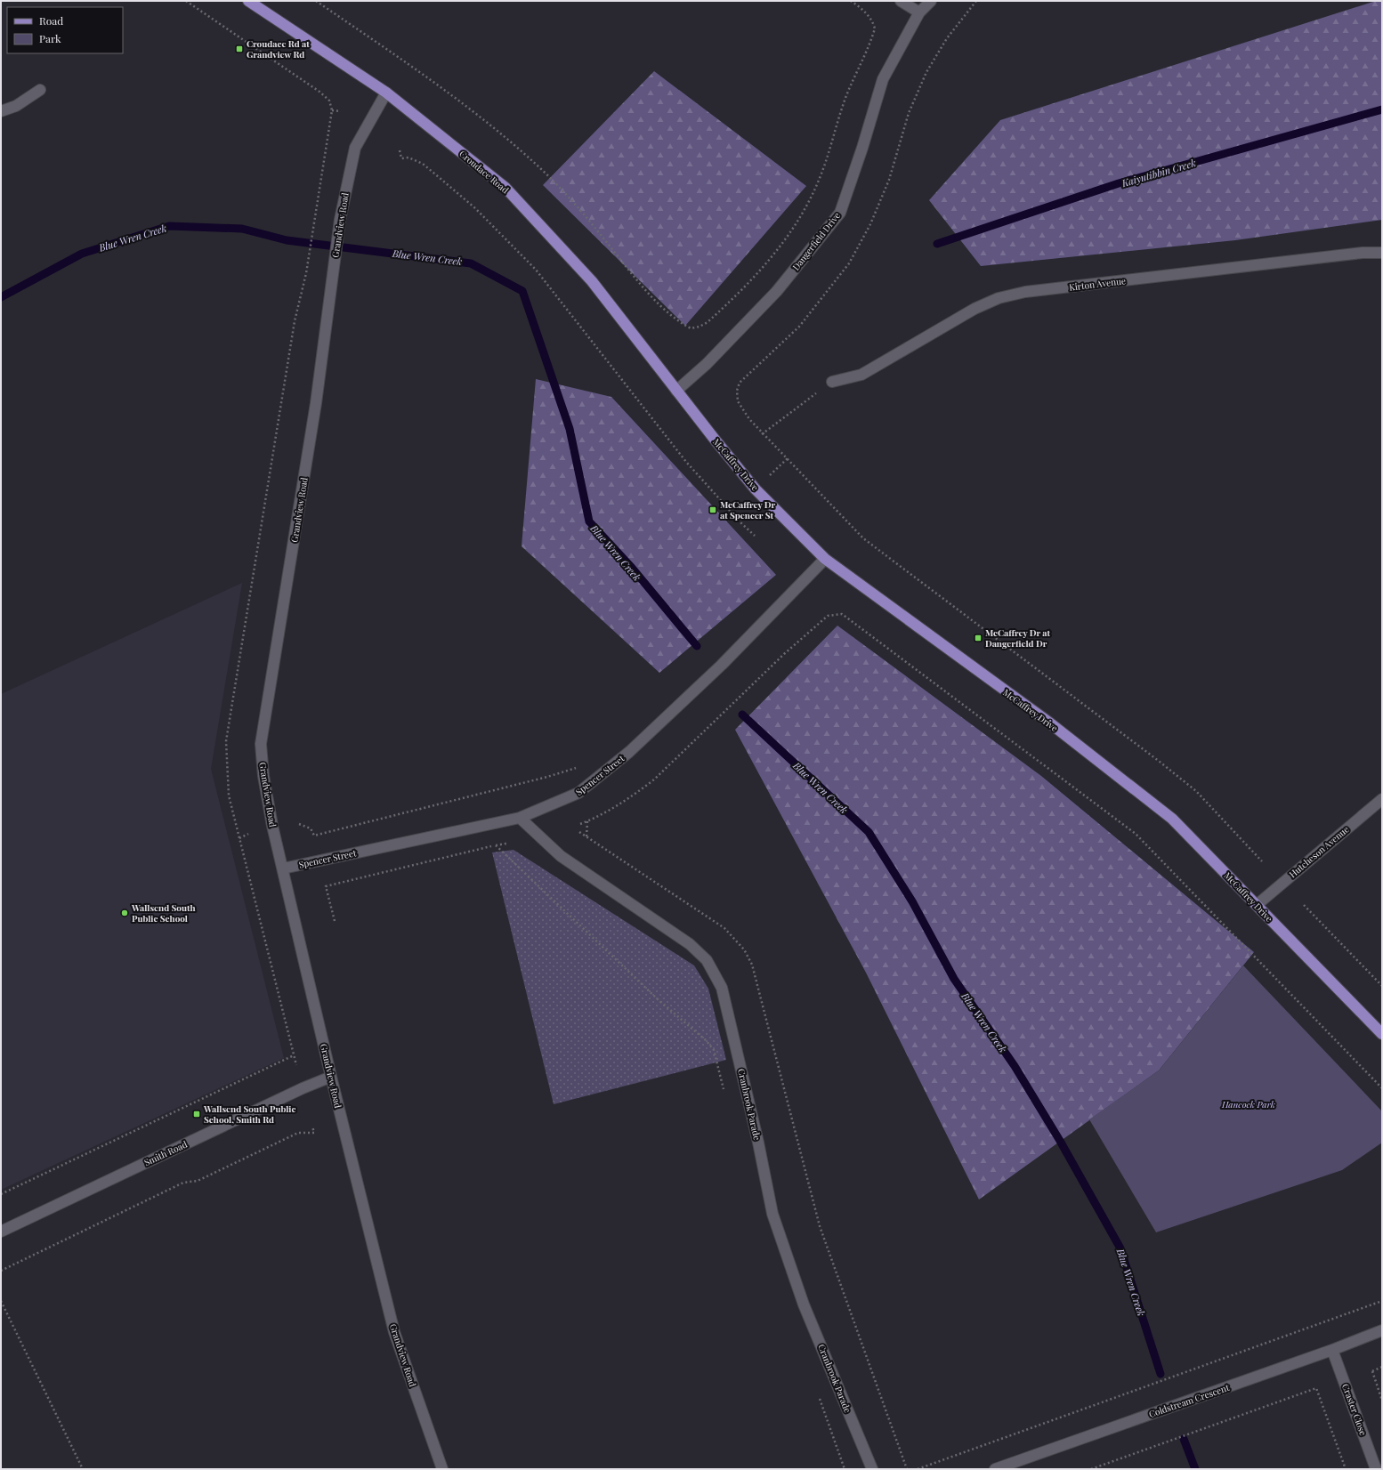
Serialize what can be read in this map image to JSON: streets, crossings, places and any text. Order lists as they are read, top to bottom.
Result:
{
  "streets": {
    "main road": ["Croudace Road", "McCaffrey Drive"],
    "street": [
      "Grandview Road",
      "Dangerfield Drive",
      "Kirton Avenue",
      "Spencer Street",
      "Hutcheson Avenue",
      "Cranbrook Parade",
      "Smith Road",
      "Coldstream Crescent",
      "Craster Close"
    ]
  },
  "crossings": [
    ["Croudace Road", "Grandview Road"],
    ["Croudace Road", "Dangerfield Drive"],
    ["Croudace Road", "McCaffrey Drive"],
    ["Grandview Road", "Spencer Street"],
    ["Grandview Road", "Smith Road"],
    ["Dangerfield Drive", "McCaffrey Drive"],
    ["McCaffrey Drive", "Spencer Street"],
    ["McCaffrey Drive", "Hutcheson Avenue"],
    ["Spencer Street", "Cranbrook Parade"],
    ["Coldstream Crescent", "Craster Close"]
  ],
  "water": ["Kaiyutibbin Creek", "Blue Wren Creek"],
  "parks": ["Hancock Park"],
  "places": {
    "transit": [
      "Croudace Rd at Grandview Rd",
      "McCaffrey Dr at Spencer St",
      "McCaffrey Dr at Dangerfield Dr",
      "Wallsend South Public School, Smith Rd"
    ],
    "other": ["Wallsend South Public School"]
  },
  "legend": ["Road", "Park"]
}
